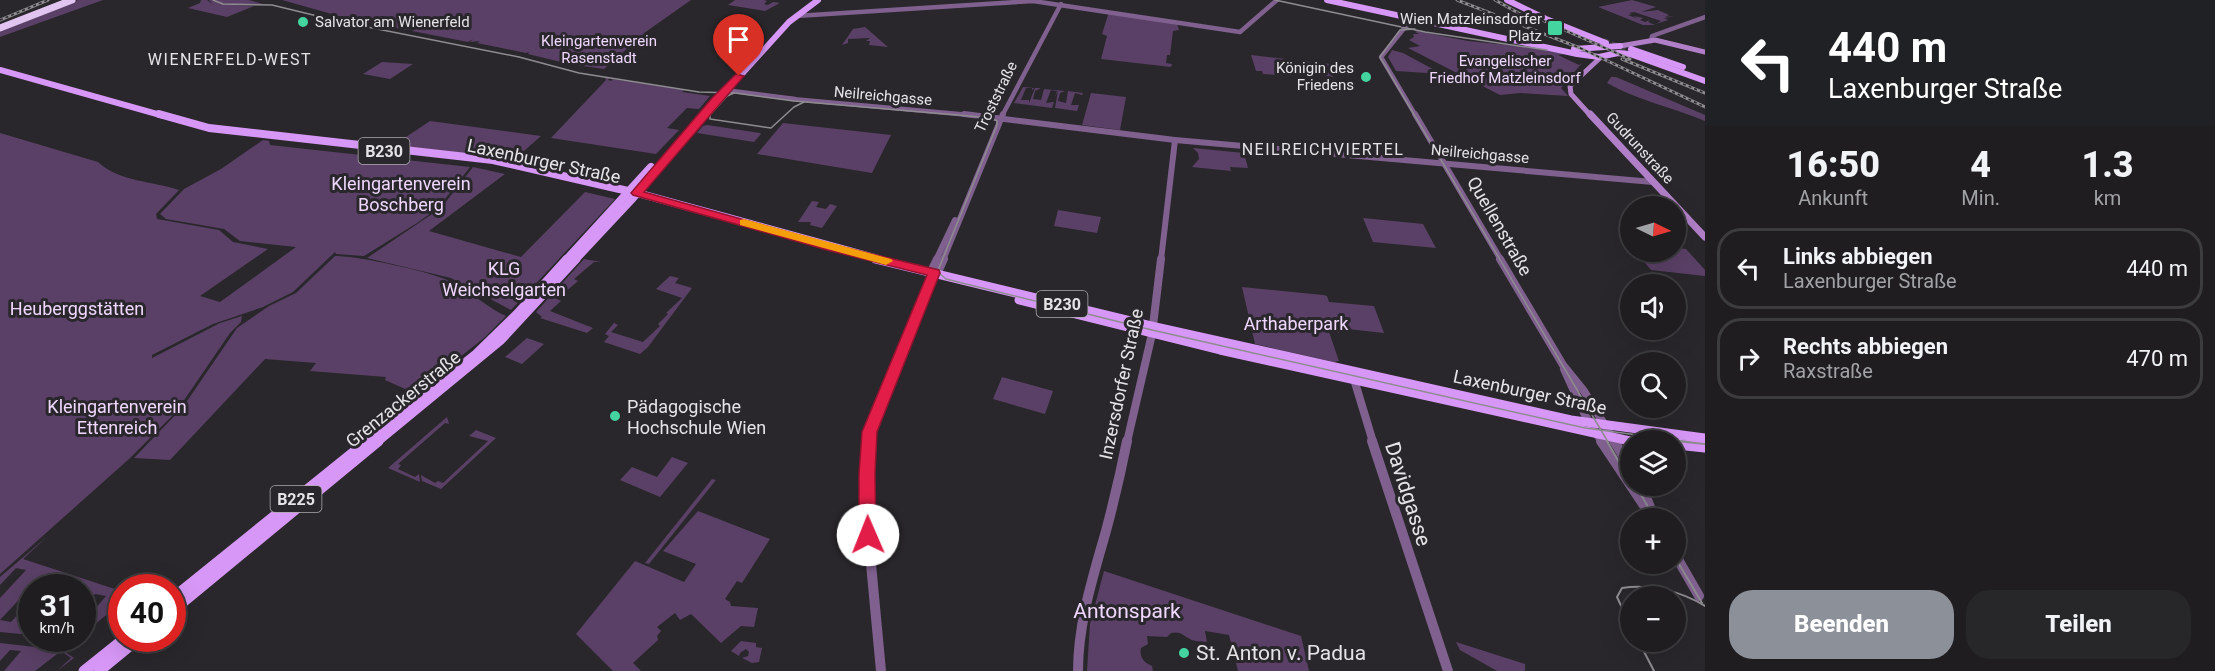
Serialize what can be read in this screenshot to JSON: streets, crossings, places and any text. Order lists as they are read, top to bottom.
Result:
{
  "streets": {
    "main road": [
      "Gudrunstraße",
      "B230",
      "Laxenburger Straße",
      "Grenzackerstraße",
      "B225"
    ],
    "street": [
      "Neilreichgasse",
      "Troststraße",
      "Quellenstraße",
      "Inzersdorfer Straße",
      "Davidgasse"
    ]
  },
  "crossings": [
    ["Neilreichgasse", "Troststraße"],
    ["Neilreichgasse", "Gudrunstraße"],
    ["Neilreichgasse", "Quellenstraße"],
    ["Neilreichgasse", "Inzersdorfer Straße"],
    ["Neilreichgasse", "B225"],
    ["Troststraße", "Laxenburger Straße"],
    ["B230", "Laxenburger Straße"],
    ["B230", "Davidgasse"],
    ["Laxenburger Straße", "Quellenstraße"],
    ["Laxenburger Straße", "Inzersdorfer Straße"],
    ["Laxenburger Straße", "Grenzackerstraße"],
    ["Laxenburger Straße", "Davidgasse"],
    ["Laxenburger Straße", "B225"],
    ["Grenzackerstraße", "B225"]
  ],
  "districts": ["WIENERFELD-WEST", "NEILREICHVIERTEL"],
  "parks": [
    "Kleingartenverein Rasenstadt",
    "Evangelischer Friedhof Matzleinsdorf",
    "Kleingartenverein Boschberg",
    "KLG Weichselgarten",
    "Heuberggstätten",
    "Arthaberpark",
    "Kleingartenverein Ettenreich",
    "Antonspark"
  ],
  "places": {
    "other": [
      "Salvator am Wienerfeld",
      "Königin des Friedens",
      "Pädagogische Hochschule Wien",
      "St. Anton v. Padua"
    ],
    "transit": ["Wien Matzleinsdorfer Platz"]
  },
  "north": "right",
  "page": {
    "turn": ["440 m", "Laxenburger Straße"],
    "eta": [
      "16:50",
      "Ankunft",
      "4",
      "Min.",
      "1.3",
      "km"
    ],
    "map_buttons": ["+", "−"],
    "list": [
      {
        "name": "Links abbiegen",
        "note": "Laxenburger Straße",
        "value": "440 m"
      },
      {
        "name": "Rechts abbiegen",
        "note": "Raxstraße",
        "value": "470 m"
      }
    ],
    "speed": "31 km/h",
    "limit": "40",
    "buttons": ["Beenden", "Teilen"]
  }
}
